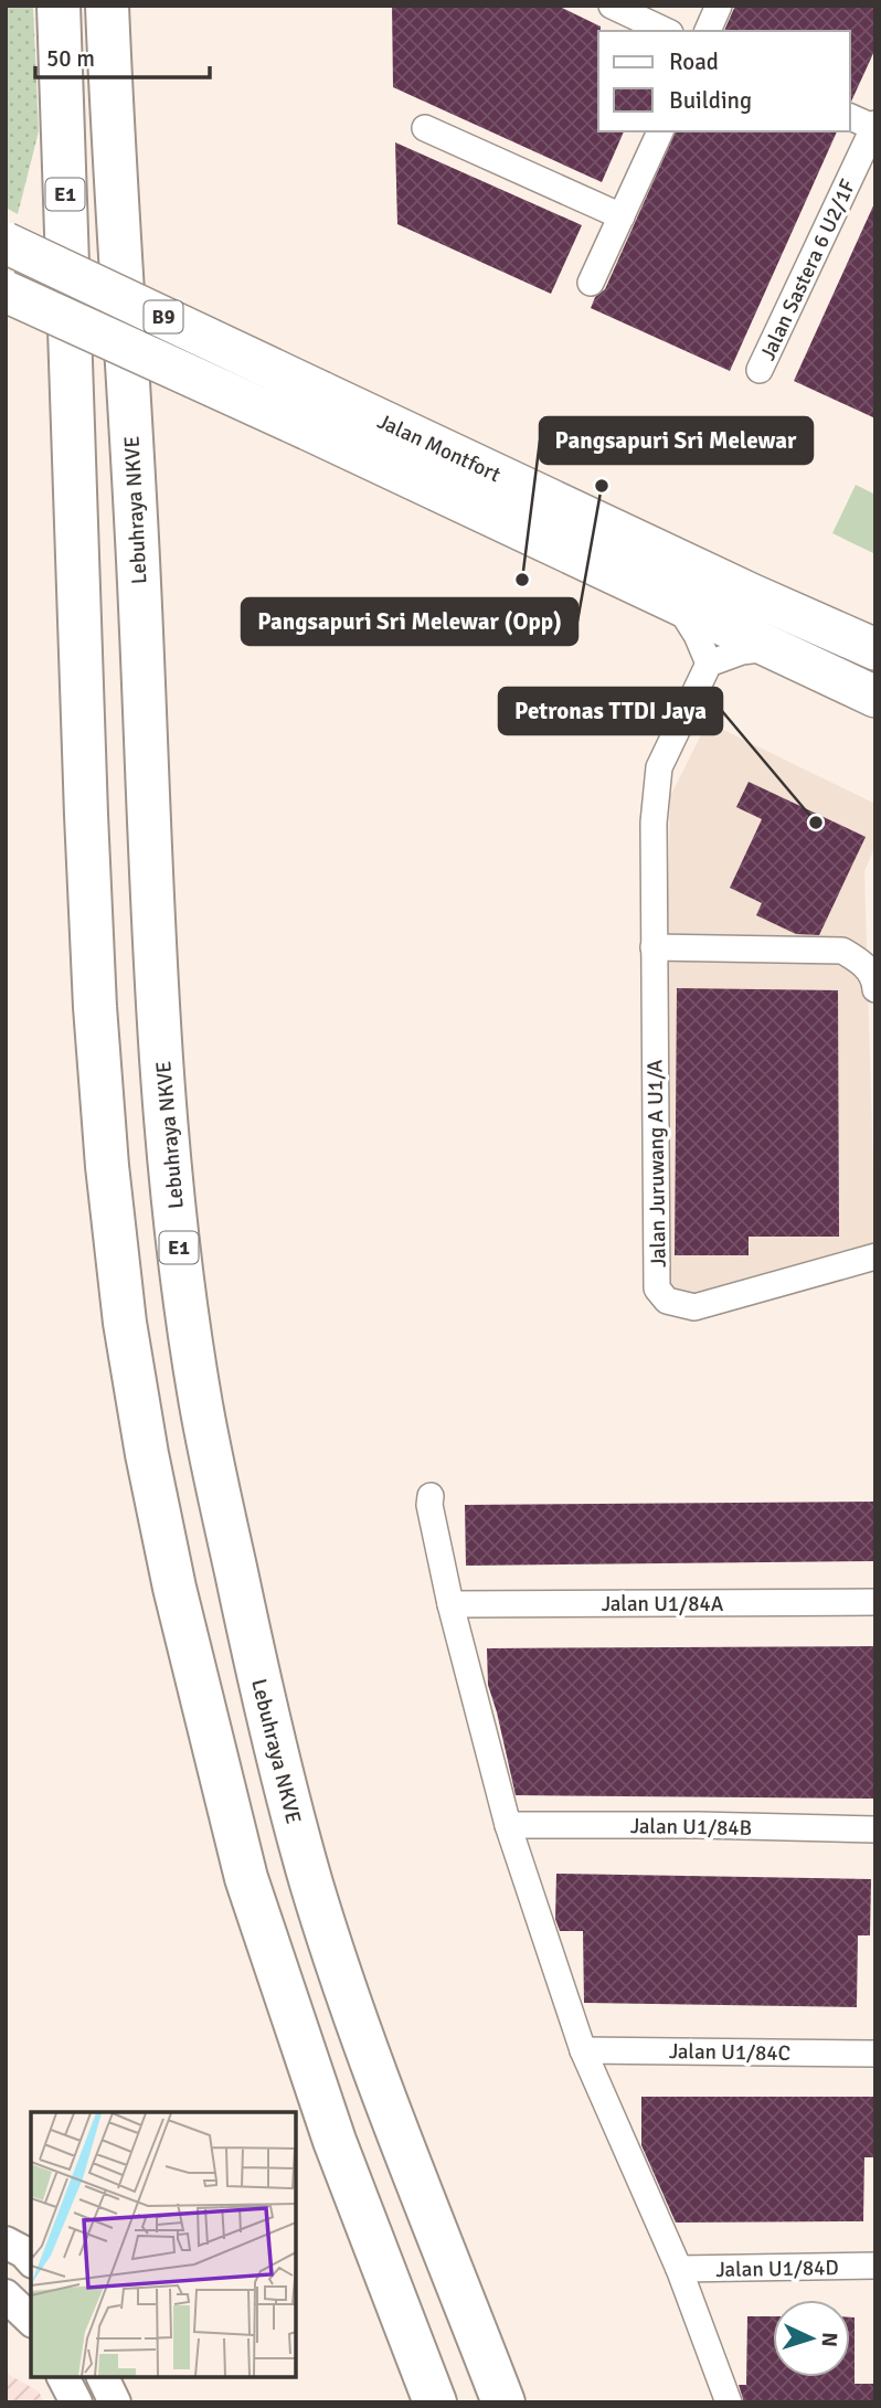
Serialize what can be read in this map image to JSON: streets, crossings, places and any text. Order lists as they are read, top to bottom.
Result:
{
  "streets": {
    "highway": ["E1", "Lebuhraya NKVE"],
    "main road": ["B9", "Jalan Montfort"],
    "street": [
      "Jalan Sastera 6 U2/1F",
      "Jalan Juruwang A U1/A",
      "Jalan U1/84A",
      "Jalan U1/84B",
      "Jalan U1/84C",
      "Jalan U1/84D"
    ]
  },
  "places": ["Pangsapuri Sri Melewar (Opp)", "Pangsapuri Sri Melewar", "Petronas TTDI Jaya"],
  "legend": ["Road", "Building"],
  "scale_bar": "50 m",
  "north": "right"
}
